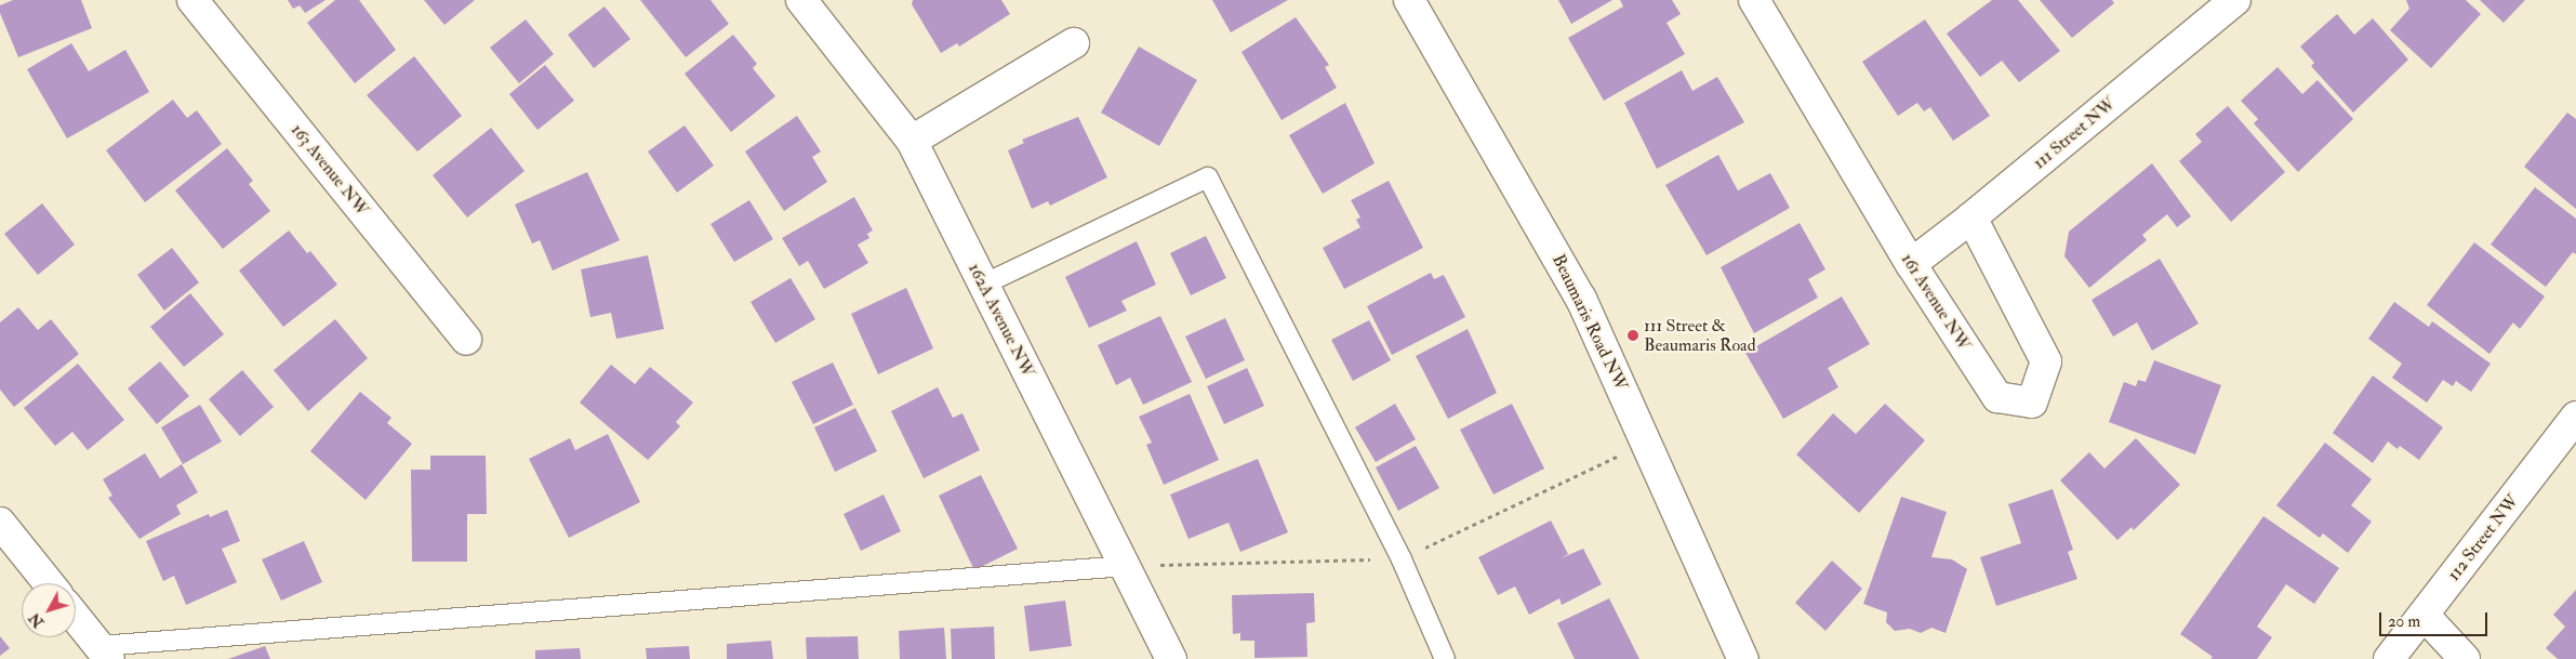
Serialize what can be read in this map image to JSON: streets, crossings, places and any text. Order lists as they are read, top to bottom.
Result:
{
  "streets": {
    "street": [
      "111 Street NW",
      "163 Avenue NW",
      "161 Avenue NW",
      "162A Avenue NW",
      "Beaumaris Road NW",
      "112 Street NW"
    ]
  },
  "crossings": [
    ["111 Street NW", "161 Avenue NW"]
  ],
  "places": ["111 Street & Beaumaris Road"],
  "scale_bar": "20 m",
  "north": "bottom left"
}
